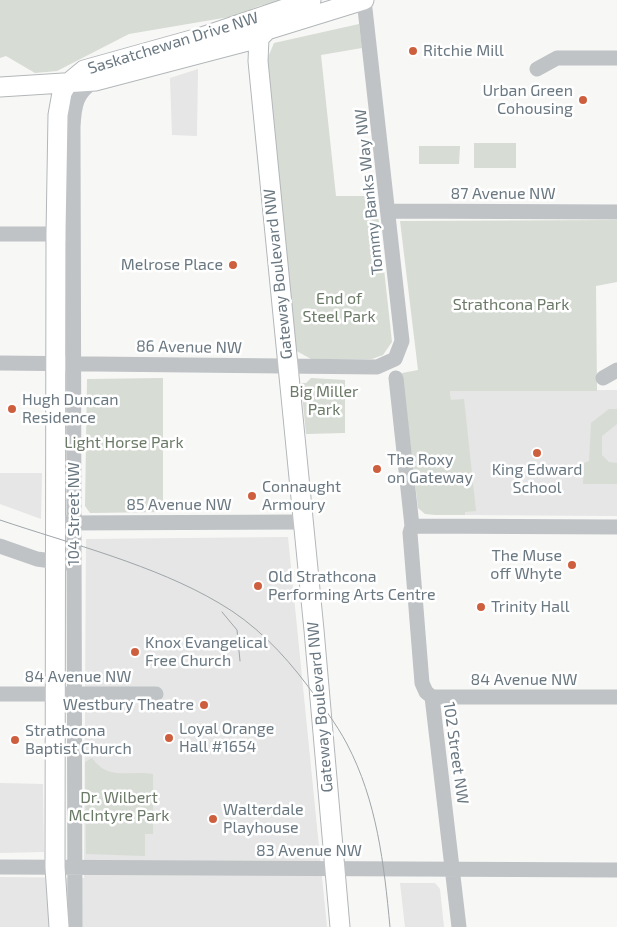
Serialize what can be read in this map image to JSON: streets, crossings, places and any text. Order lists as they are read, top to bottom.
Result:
{
  "streets": {
    "main road": ["Saskatchewan Drive NW", "Gateway Boulevard NW", "104 Street NW"],
    "street": [
      "Tommy Banks Way NW",
      "87 Avenue NW",
      "86 Avenue NW",
      "85 Avenue NW",
      "84 Avenue NW",
      "102 Street NW",
      "83 Avenue NW"
    ]
  },
  "crossings": [
    ["Saskatchewan Drive NW", "Tommy Banks Way NW"],
    ["Saskatchewan Drive NW", "Gateway Boulevard NW"],
    ["Saskatchewan Drive NW", "104 Street NW"],
    ["Tommy Banks Way NW", "87 Avenue NW"],
    ["Tommy Banks Way NW", "86 Avenue NW"],
    ["Gateway Boulevard NW", "86 Avenue NW"],
    ["Gateway Boulevard NW", "85 Avenue NW"],
    ["Gateway Boulevard NW", "83 Avenue NW"],
    ["86 Avenue NW", "104 Street NW"],
    ["85 Avenue NW", "104 Street NW"],
    ["104 Street NW", "84 Avenue NW"],
    ["104 Street NW", "83 Avenue NW"],
    ["84 Avenue NW", "102 Street NW"],
    ["102 Street NW", "83 Avenue NW"]
  ],
  "parks": [
    "End of Steel Park",
    "Strathcona Park",
    "Big Miller Park",
    "Light Horse Park",
    "Dr. Wilbert McIntyre Park"
  ],
  "places": [
    "Ritchie Mill",
    "Urban Green Cohousing",
    "Melrose Place",
    "Hugh Duncan Residence",
    "King Edward School",
    "The Roxy on Gateway",
    "Connaught Armoury",
    "The Muse off Whyte",
    "Old Strathcona Performing Arts Centre",
    "Trinity Hall",
    "Knox Evangelical Free Church",
    "Westbury Theatre",
    "Loyal Orange Hall #1654",
    "Strathcona Baptist Church",
    "Walterdale Playhouse"
  ]
}
